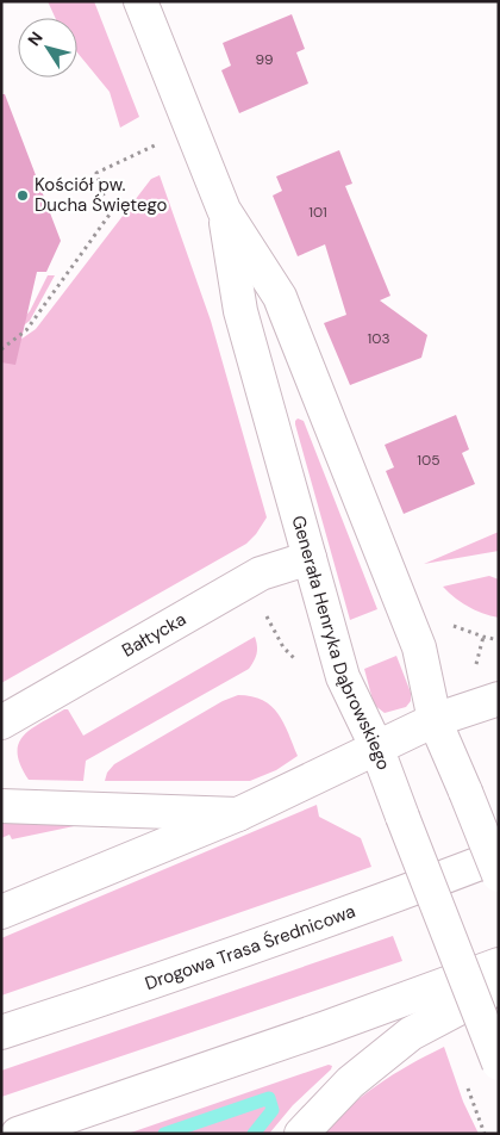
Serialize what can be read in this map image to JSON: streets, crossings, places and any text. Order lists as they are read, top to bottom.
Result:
{
  "streets": {
    "street": ["Bałtycka", "Generała Henryka Dąbrowskiego", "Drogowa Trasa Średnicowa"]
  },
  "crossings": [
    ["Bałtycka", "Generała Henryka Dąbrowskiego"]
  ],
  "places": ["Kościół pw. Ducha Świętego"],
  "house_numbers": [
    "99",
    "101",
    "103",
    "105"
  ],
  "north": "top left"
}
